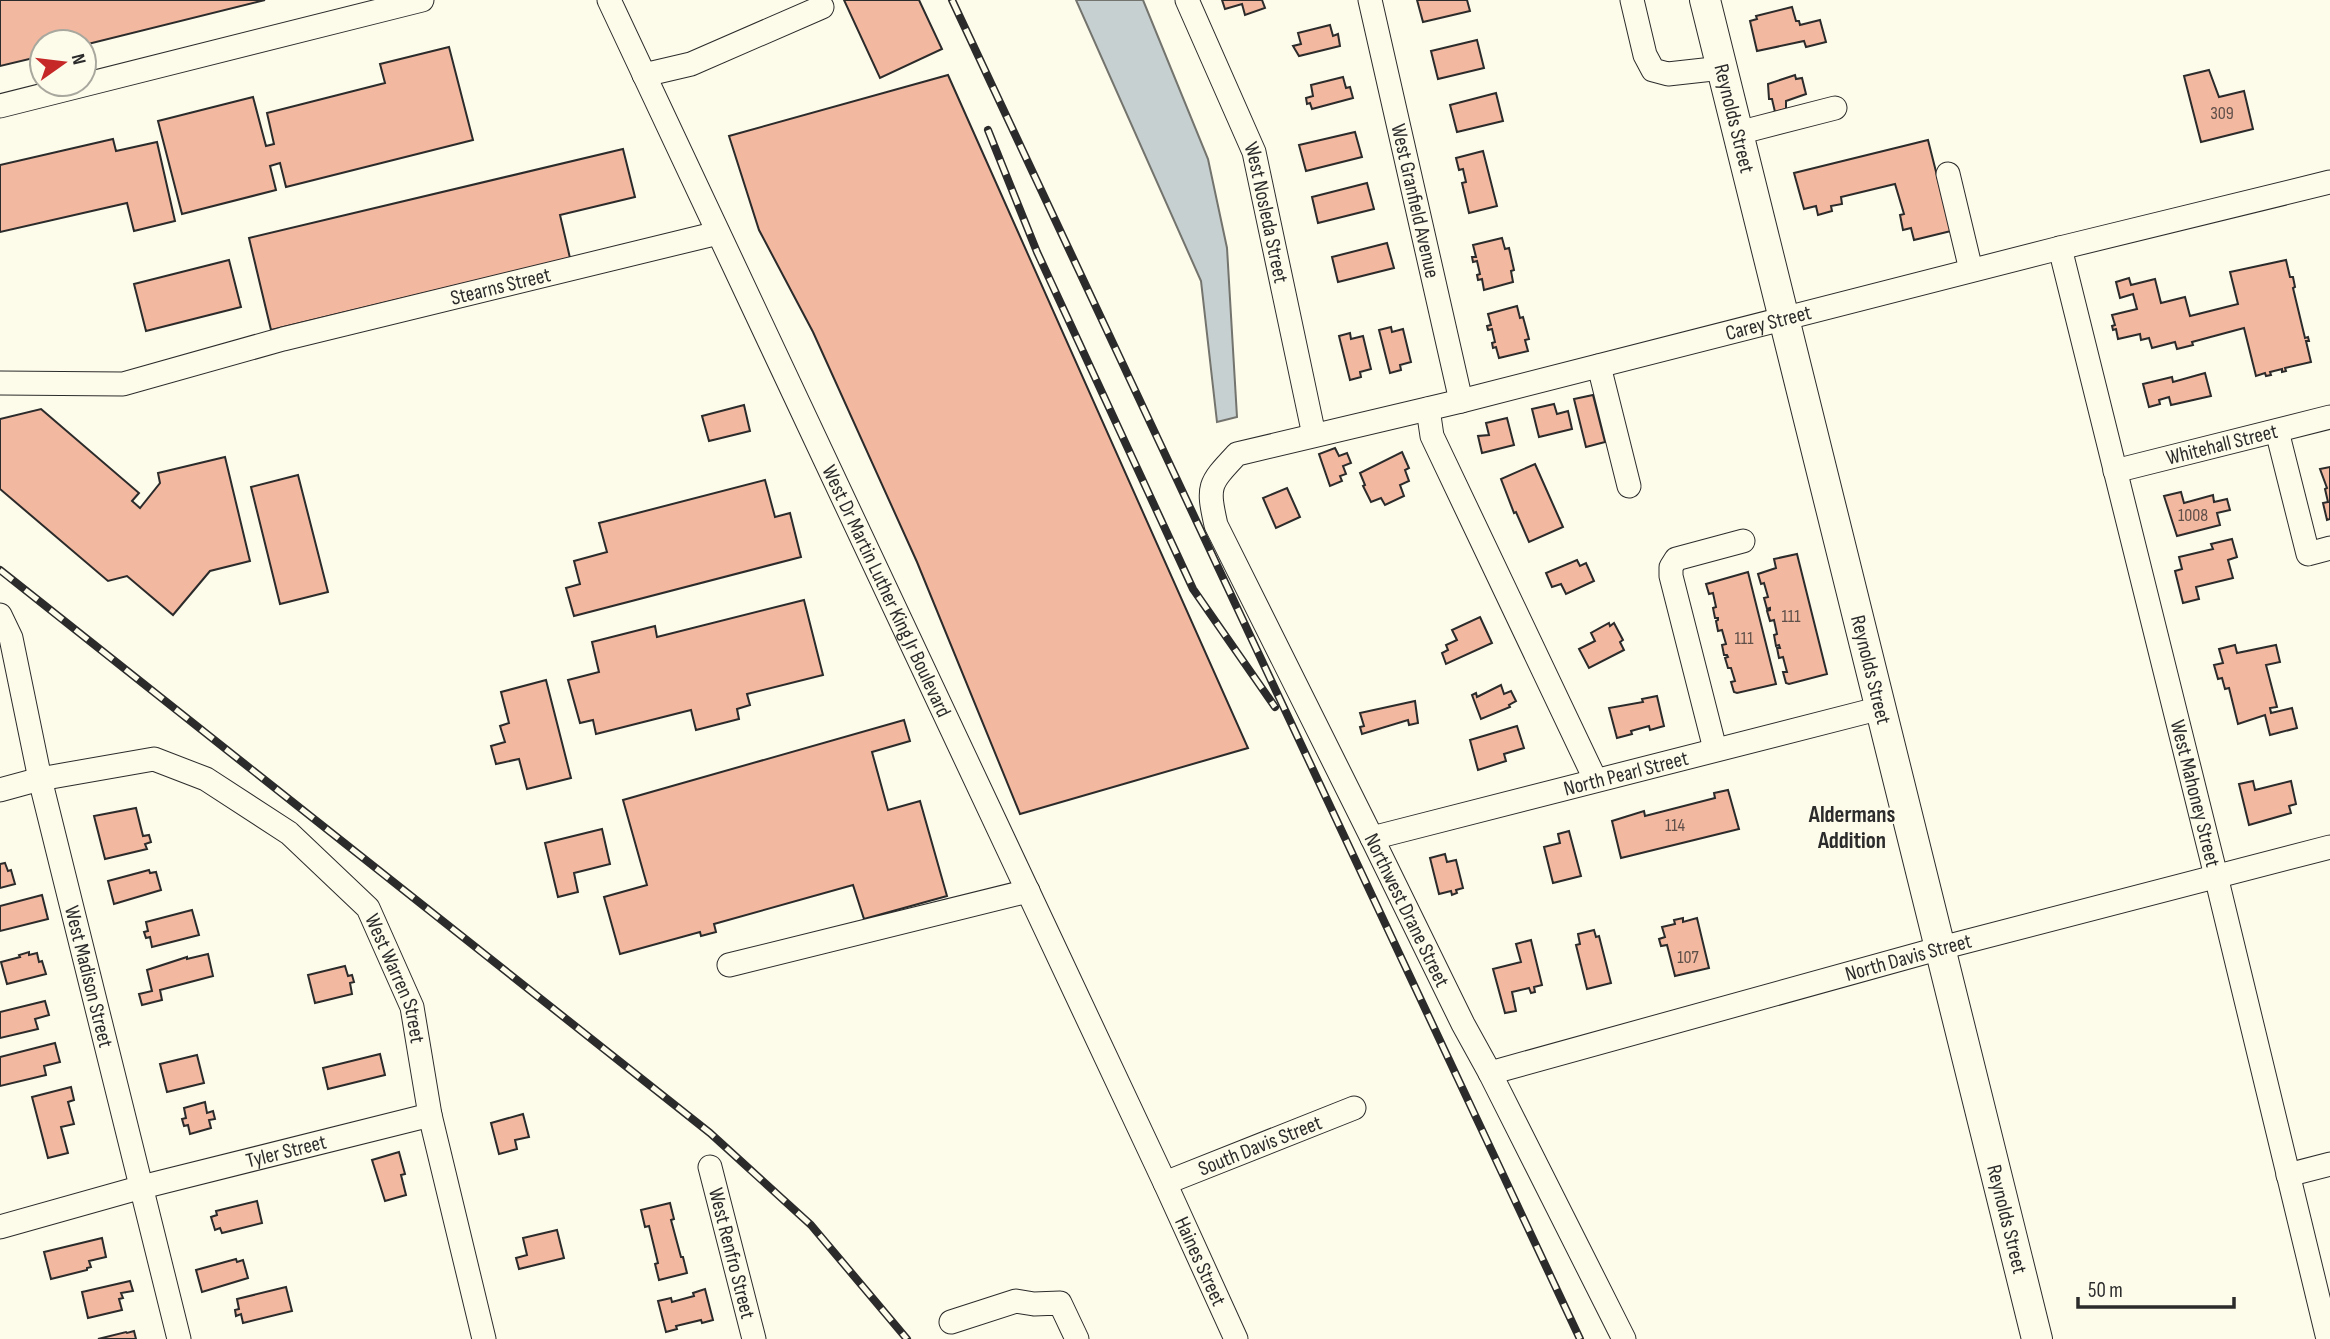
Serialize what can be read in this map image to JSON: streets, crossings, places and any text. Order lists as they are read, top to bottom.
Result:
{
  "streets": {
    "main road": ["Reynolds Street"],
    "street": [
      "West Granfield Avenue",
      "West Nosleda Street",
      "Stearns Street",
      "Carey Street",
      "Whitehall Street",
      "West Dr Martin Luther King Jr Boulevard",
      "North Pearl Street",
      "West Mahoney Street",
      "Northwest Drane Street",
      "North Davis Street",
      "West Madison Street",
      "West Warren Street",
      "South Davis Street",
      "Tyler Street",
      "West Renfro Street",
      "Haines Street"
    ]
  },
  "crossings": [
    ["Reynolds Street", "Carey Street"],
    ["Reynolds Street", "North Pearl Street"],
    ["Reynolds Street", "North Davis Street"],
    ["West Granfield Avenue", "Carey Street"],
    ["West Nosleda Street", "Carey Street"],
    ["Stearns Street", "West Dr Martin Luther King Jr Boulevard"],
    ["Carey Street", "West Mahoney Street"],
    ["Carey Street", "Northwest Drane Street"],
    ["Whitehall Street", "West Mahoney Street"],
    ["West Dr Martin Luther King Jr Boulevard", "South Davis Street"],
    ["West Dr Martin Luther King Jr Boulevard", "Haines Street"],
    ["North Pearl Street", "Northwest Drane Street"],
    ["West Mahoney Street", "North Davis Street"],
    ["Northwest Drane Street", "North Davis Street"],
    ["West Madison Street", "West Warren Street"],
    ["West Madison Street", "Tyler Street"],
    ["West Warren Street", "Tyler Street"],
    ["South Davis Street", "Haines Street"]
  ],
  "districts": ["Aldermans Addition"],
  "house_numbers": [
    "309",
    "1008",
    "111",
    "111",
    "114",
    "107"
  ],
  "scale_bar": "50 m",
  "north": "right"
}
